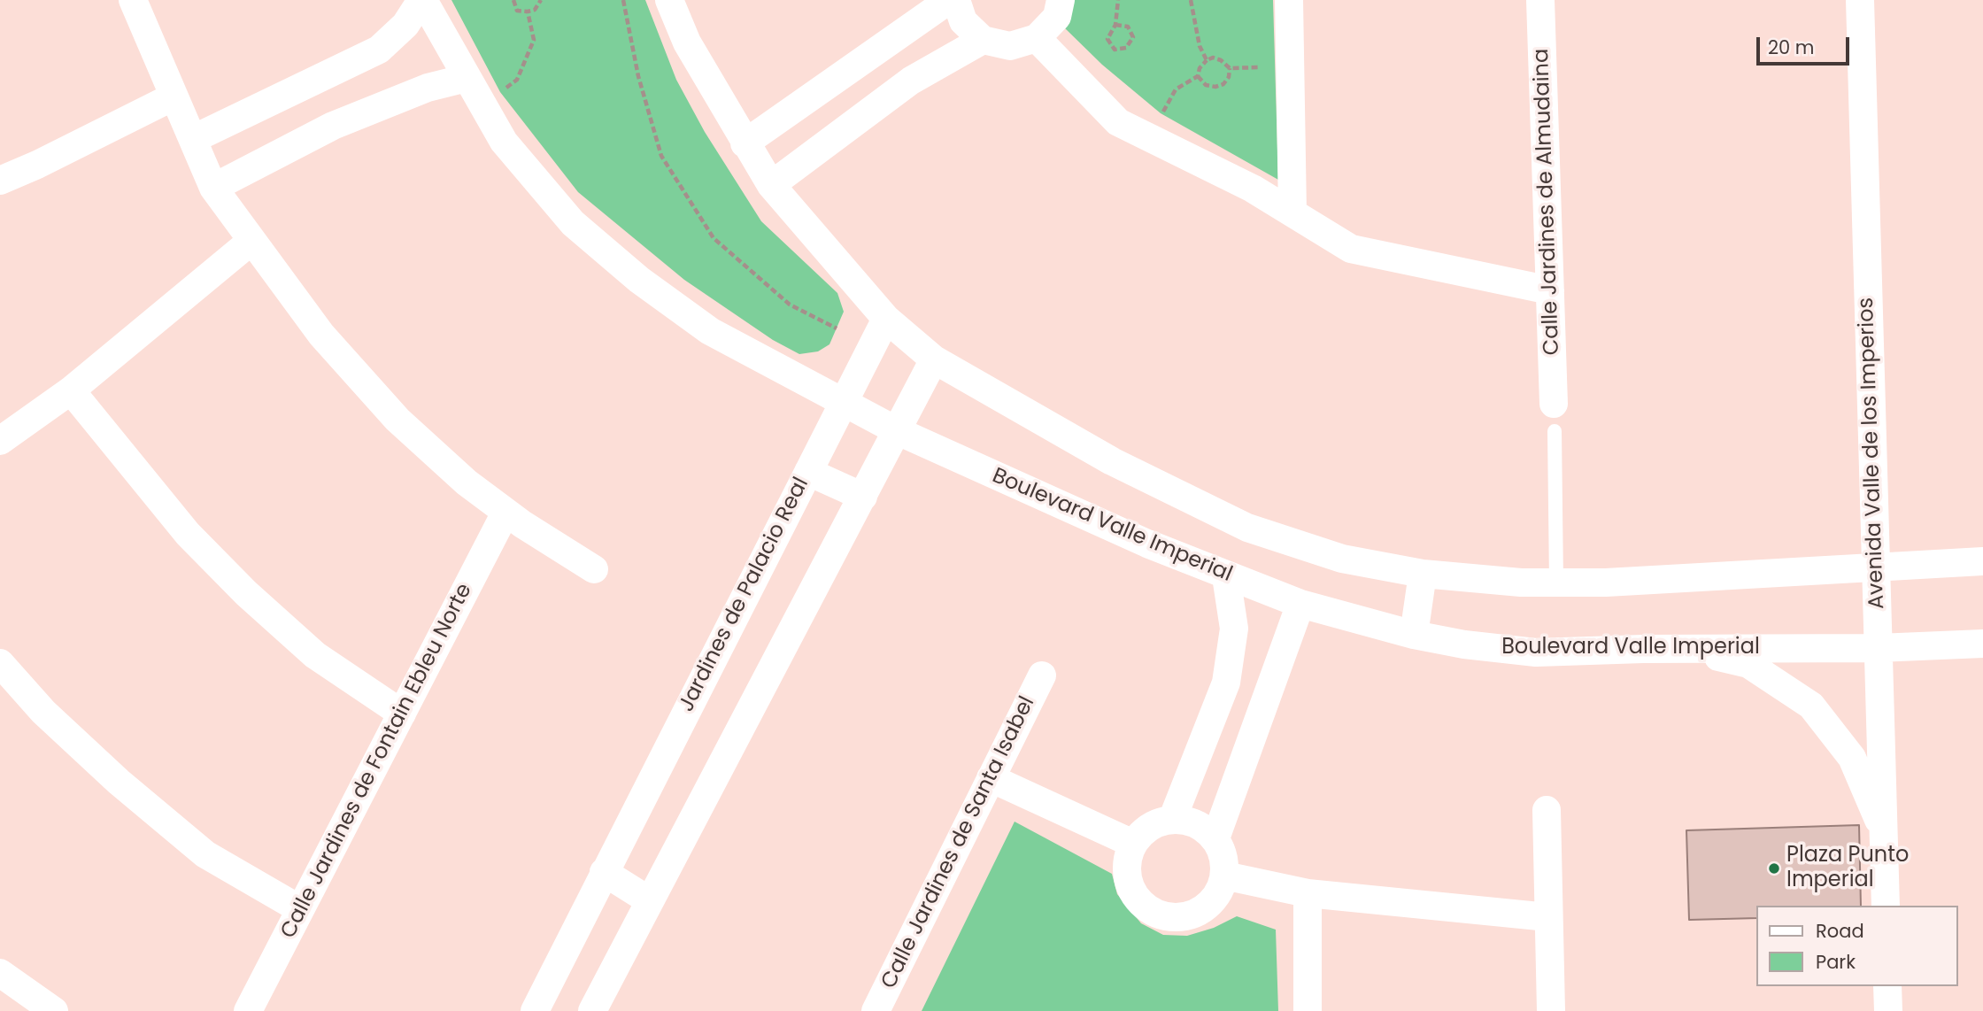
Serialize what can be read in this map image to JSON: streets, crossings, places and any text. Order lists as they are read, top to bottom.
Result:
{
  "streets": {
    "street": [
      "Calle Jardines de Almudaina",
      "Avenida Valle de los Imperios",
      "Boulevard Valle Imperial",
      "Jardines de Palacio Real",
      "Calle Jardines de Fontain Ebleu Norte",
      "Calle Jardines de Santa Isabel"
    ]
  },
  "crossings": [
    ["Avenida Valle de los Imperios", "Boulevard Valle Imperial"],
    ["Boulevard Valle Imperial", "Jardines de Palacio Real"]
  ],
  "places": ["Plaza Punto Imperial"],
  "legend": ["Road", "Park"],
  "scale_bar": "20 m"
}
